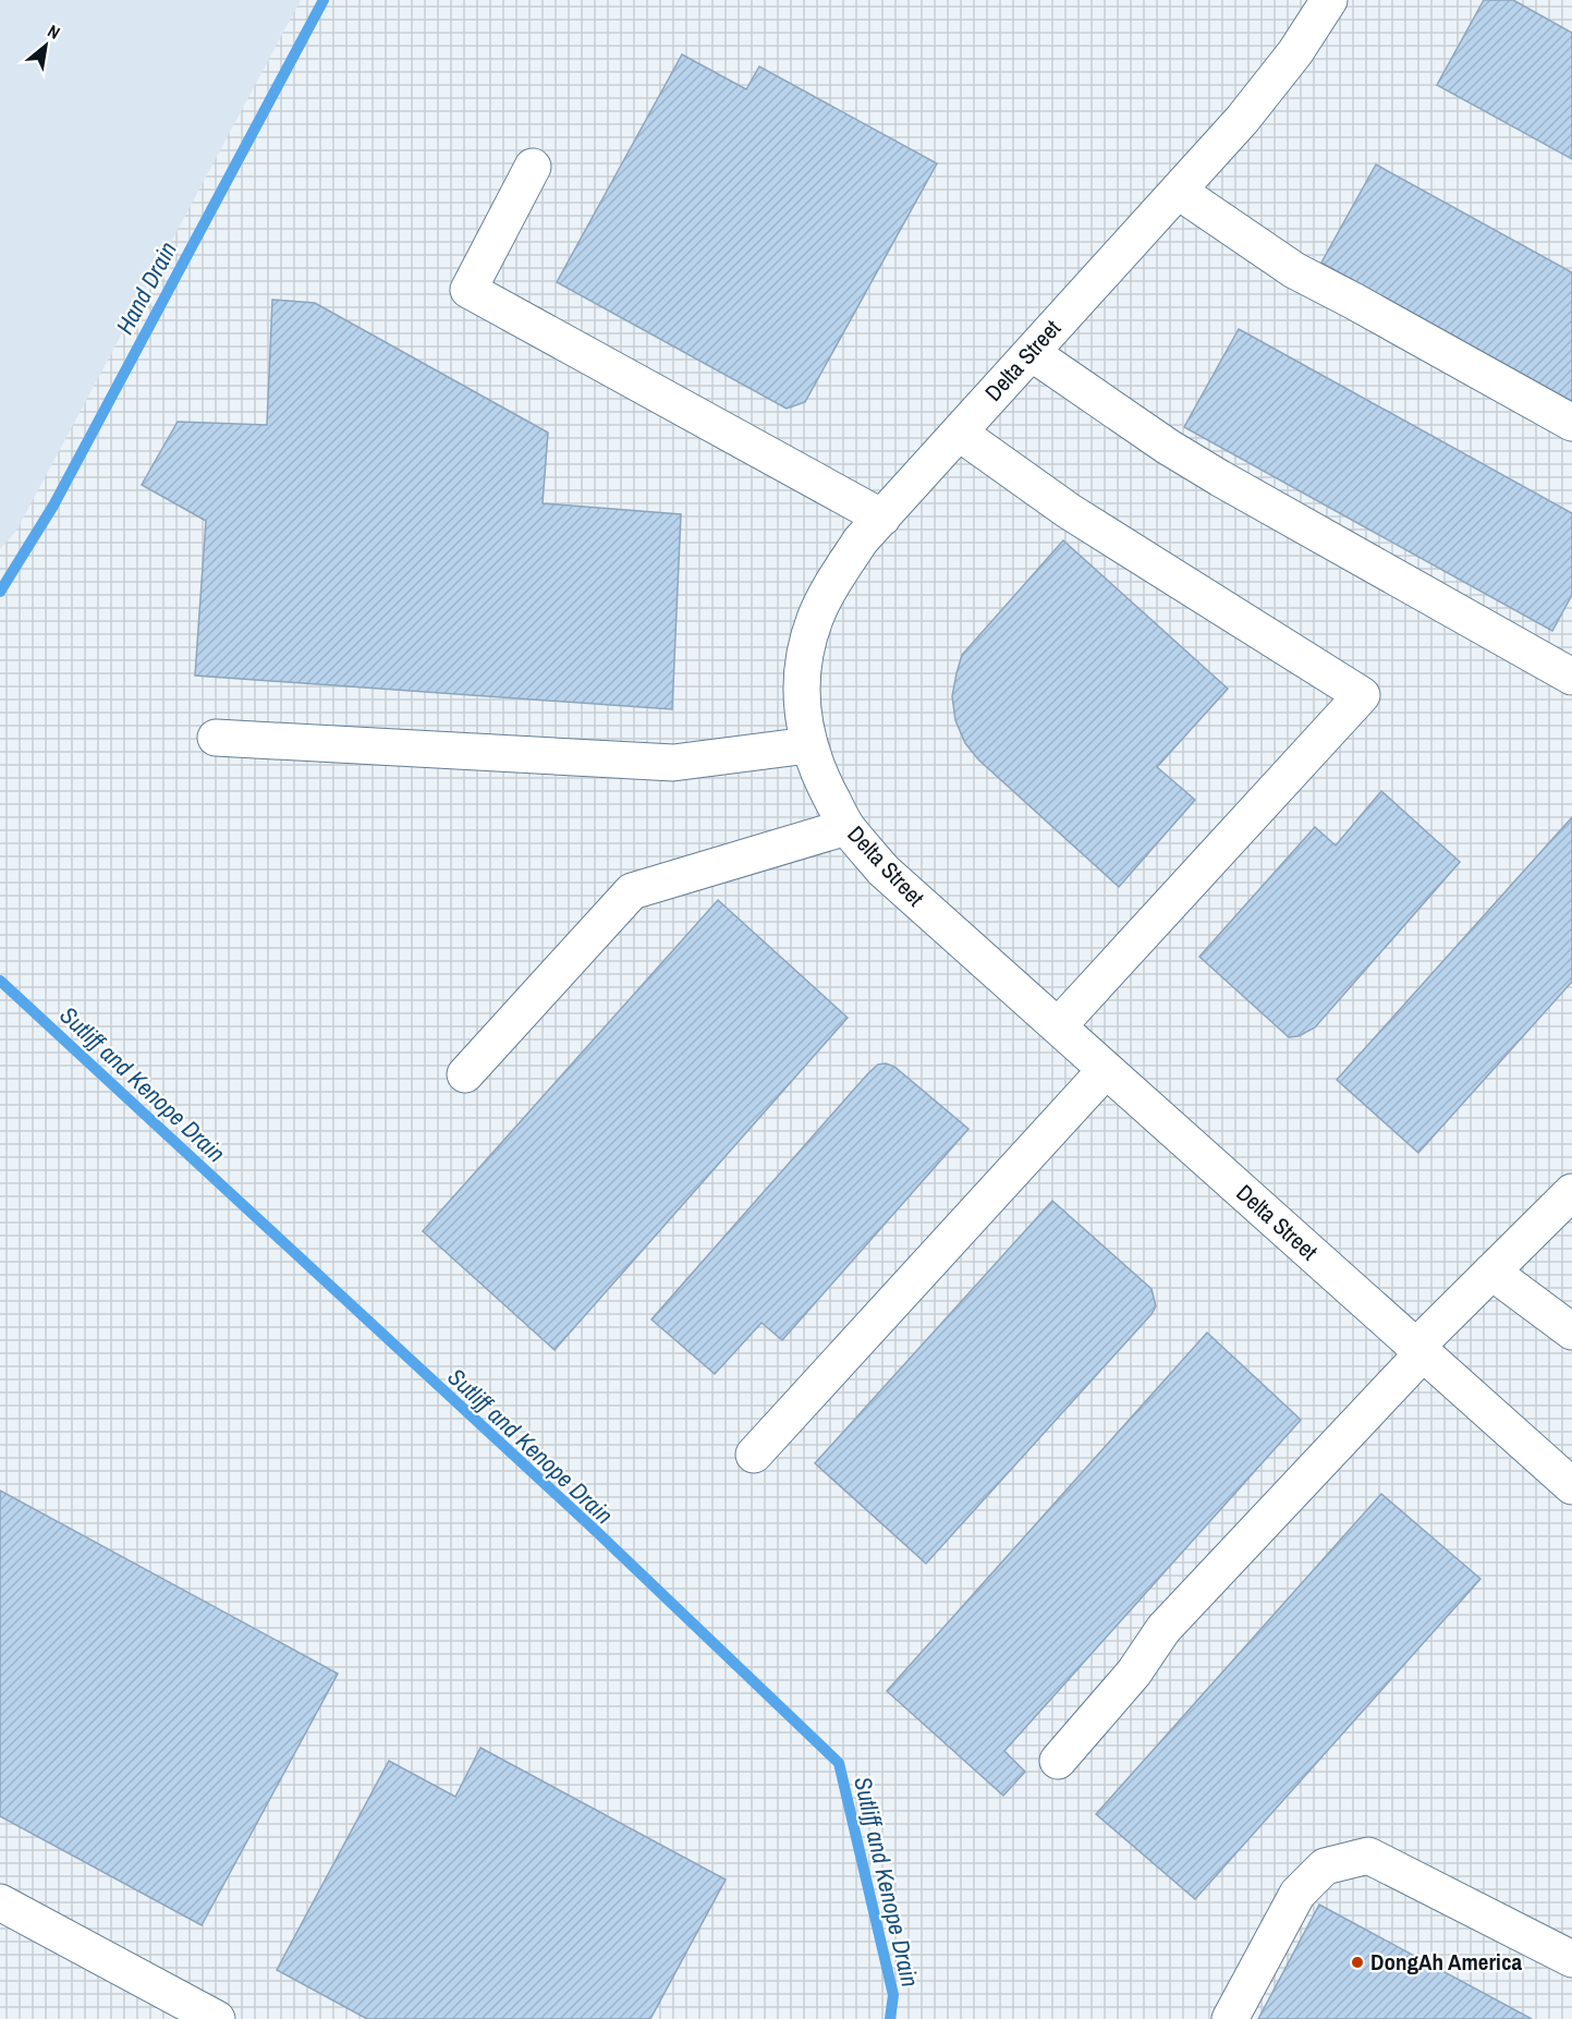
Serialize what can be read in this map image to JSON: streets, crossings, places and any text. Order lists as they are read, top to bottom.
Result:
{
  "streets": {
    "street": ["Delta Street"]
  },
  "water": ["Hand Drain", "Sutliff and Kenope Drain"],
  "places": ["DongAh America"],
  "north": "top right"
}
